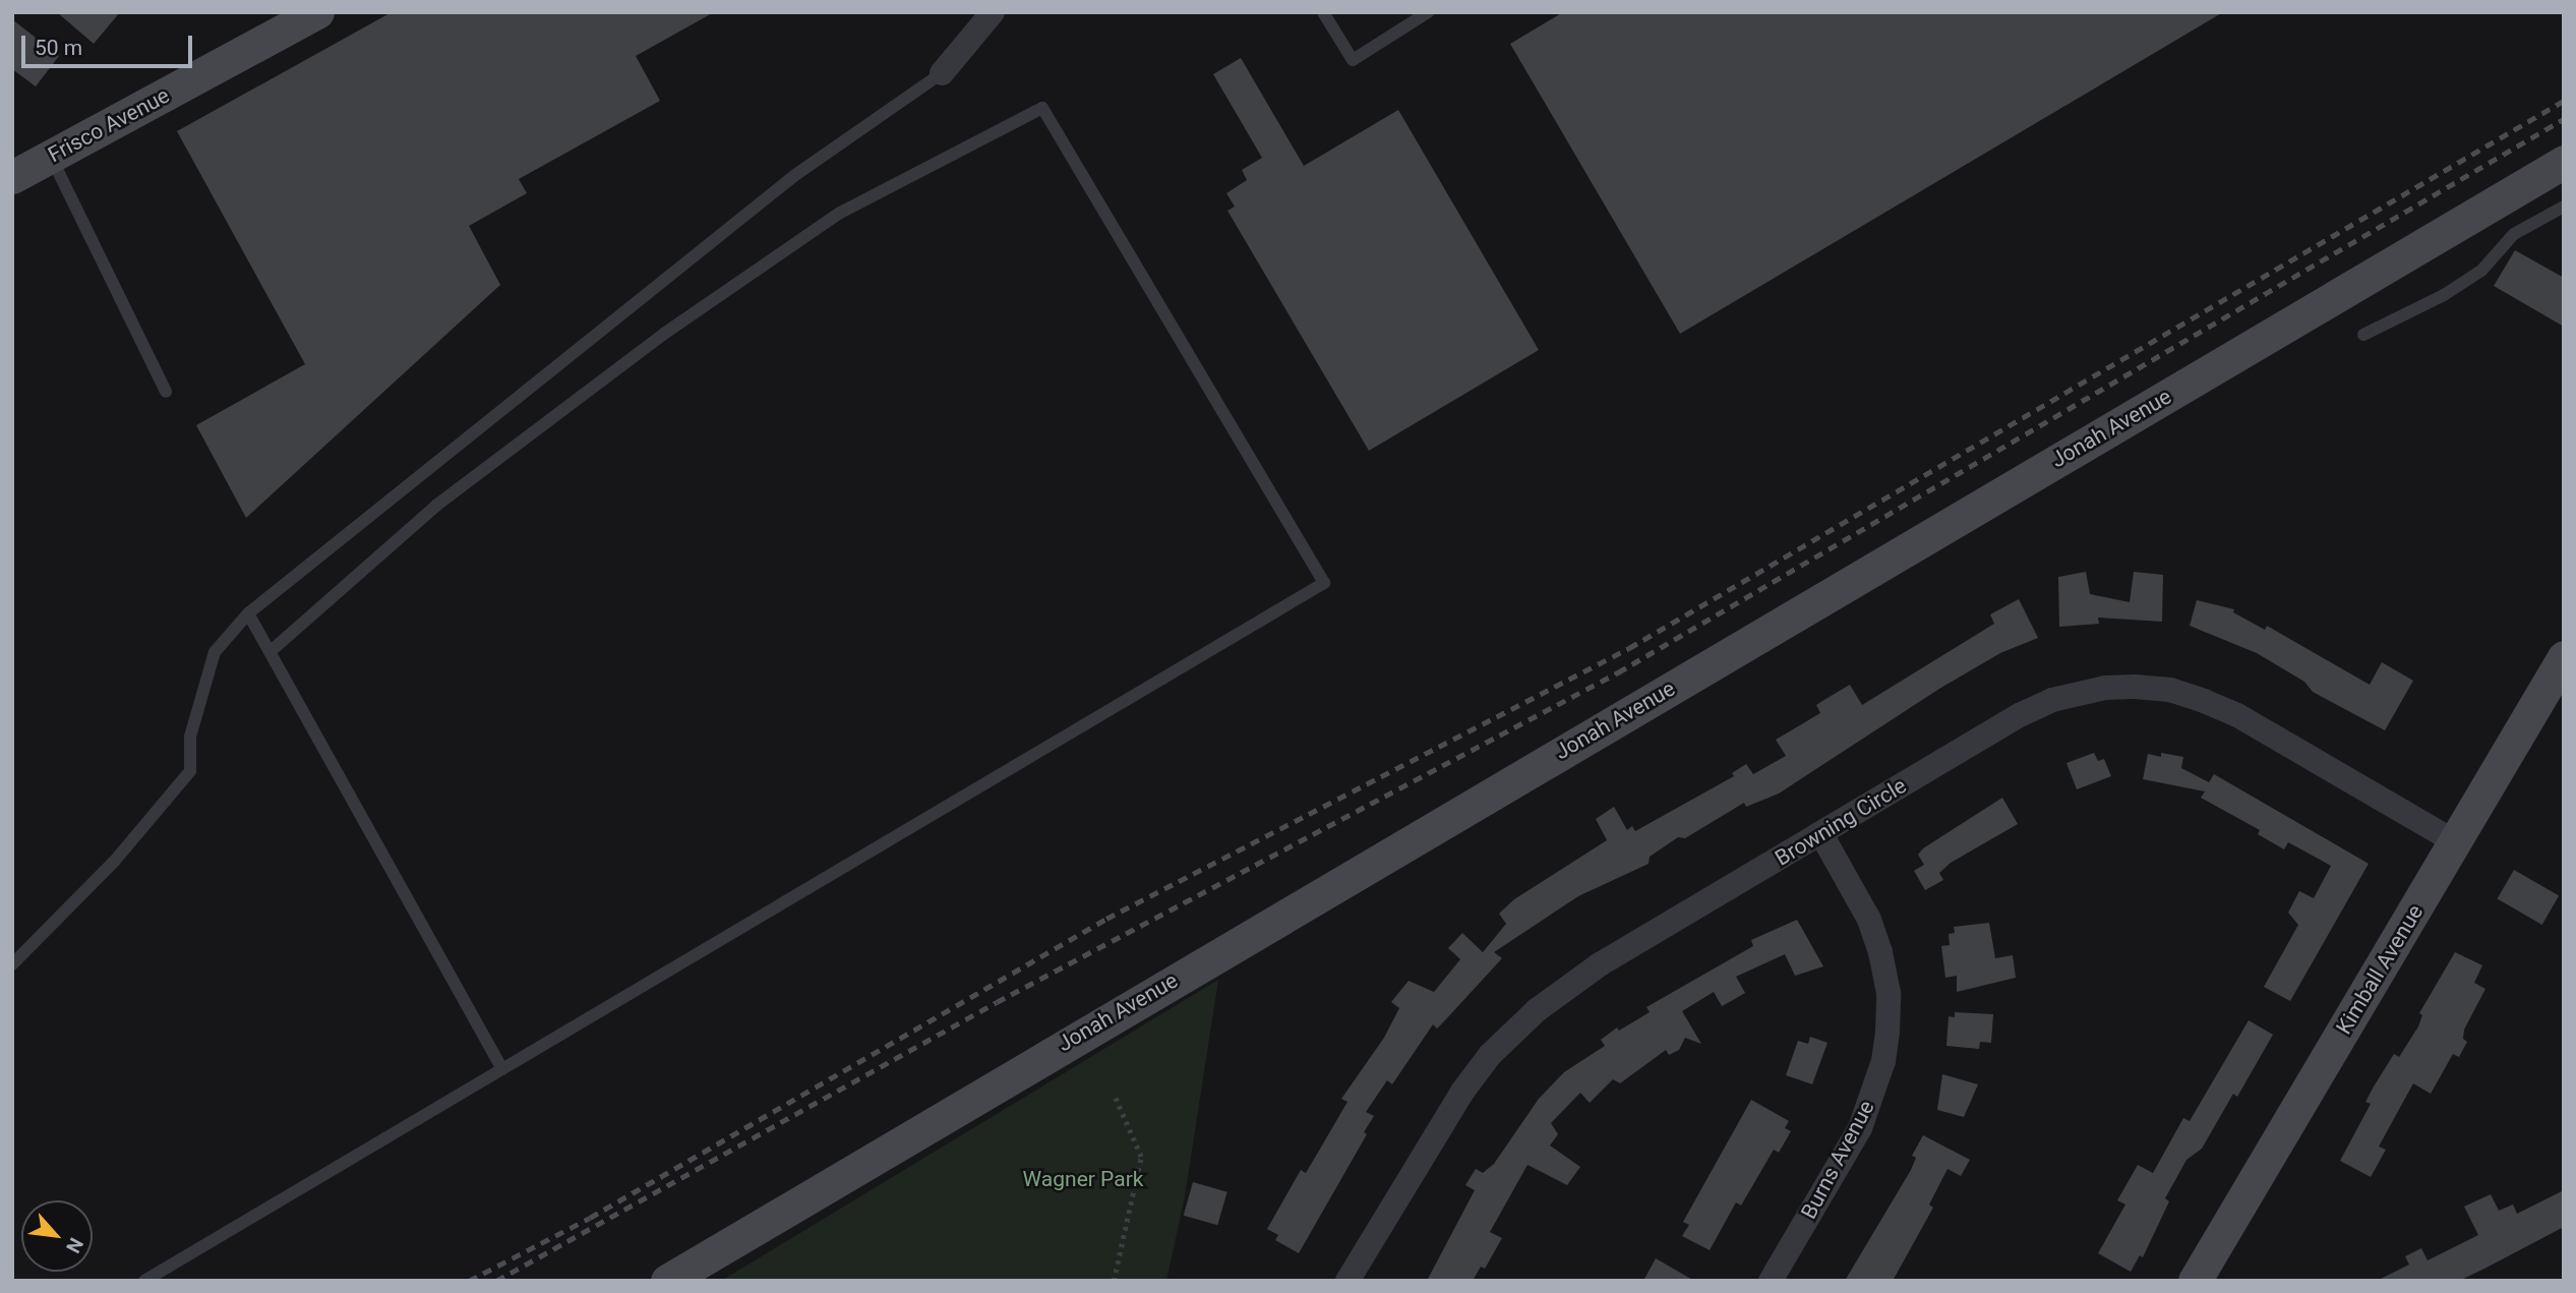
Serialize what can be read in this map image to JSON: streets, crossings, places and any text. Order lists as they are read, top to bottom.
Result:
{
  "streets": {
    "street": [
      "Frisco Avenue",
      "Jonah Avenue",
      "Browning Circle",
      "Kimball Avenue",
      "Burns Avenue"
    ]
  },
  "crossings": [
    ["Browning Circle", "Kimball Avenue"],
    ["Browning Circle", "Burns Avenue"]
  ],
  "parks": ["Wagner Park"],
  "scale_bar": "50 m",
  "north": "bottom right"
}
